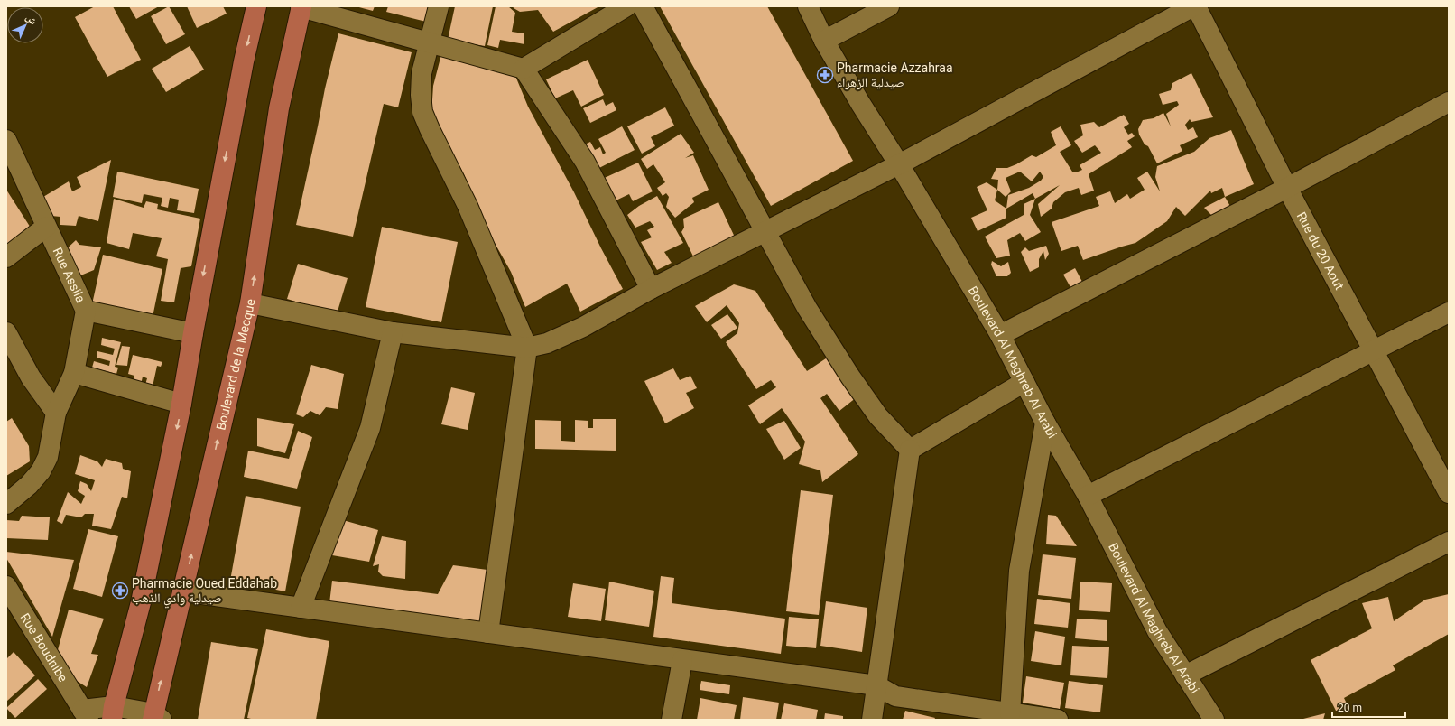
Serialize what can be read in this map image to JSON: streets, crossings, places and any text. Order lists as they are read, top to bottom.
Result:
{
  "streets": {
    "main road": ["Boulevard de la Mecque"],
    "street": [
      "Rue du 20 Aout",
      "Rue Assila",
      "Boulevard Al Maghreb Al Arabi",
      "Rue Boudnibe"
    ]
  },
  "crossings": [
    ["Boulevard de la Mecque", "Rue Boudnibe"]
  ],
  "places": {
    "pharmacy": ["Pharmacie Azzahraa صيدلية الزهراء", "Pharmacie Oued Eddahab صيدلية وادي الذهب"]
  },
  "scale_bar": "20 m",
  "north": "top right"
}
